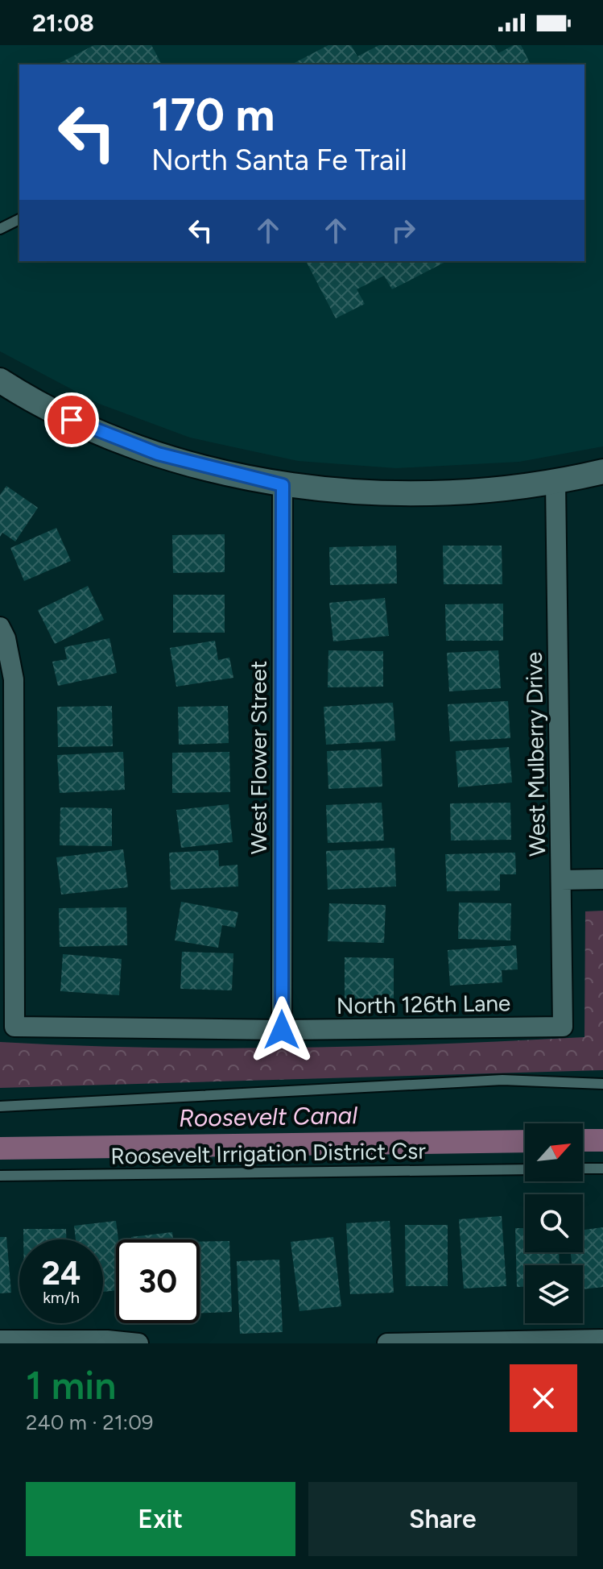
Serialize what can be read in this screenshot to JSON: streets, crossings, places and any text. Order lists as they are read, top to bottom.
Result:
{
  "streets": {
    "street": ["West Mulberry Drive", "West Flower Street", "North 126th Lane"],
    "lane": ["Roosevelt Irrigation District Csr"]
  },
  "crossings": [
    ["West Mulberry Drive", "North 126th Lane"],
    ["West Flower Street", "North 126th Lane"]
  ],
  "water": ["Roosevelt Canal"],
  "north": "top right",
  "page": {
    "status": "21:08",
    "turn": ["170 m", "North Santa Fe Trail"],
    "speed": "24 km/h",
    "limit": "30",
    "heading": ["1 min", "240 m · 21:09"],
    "buttons": ["Exit", "Share"]
  }
}
